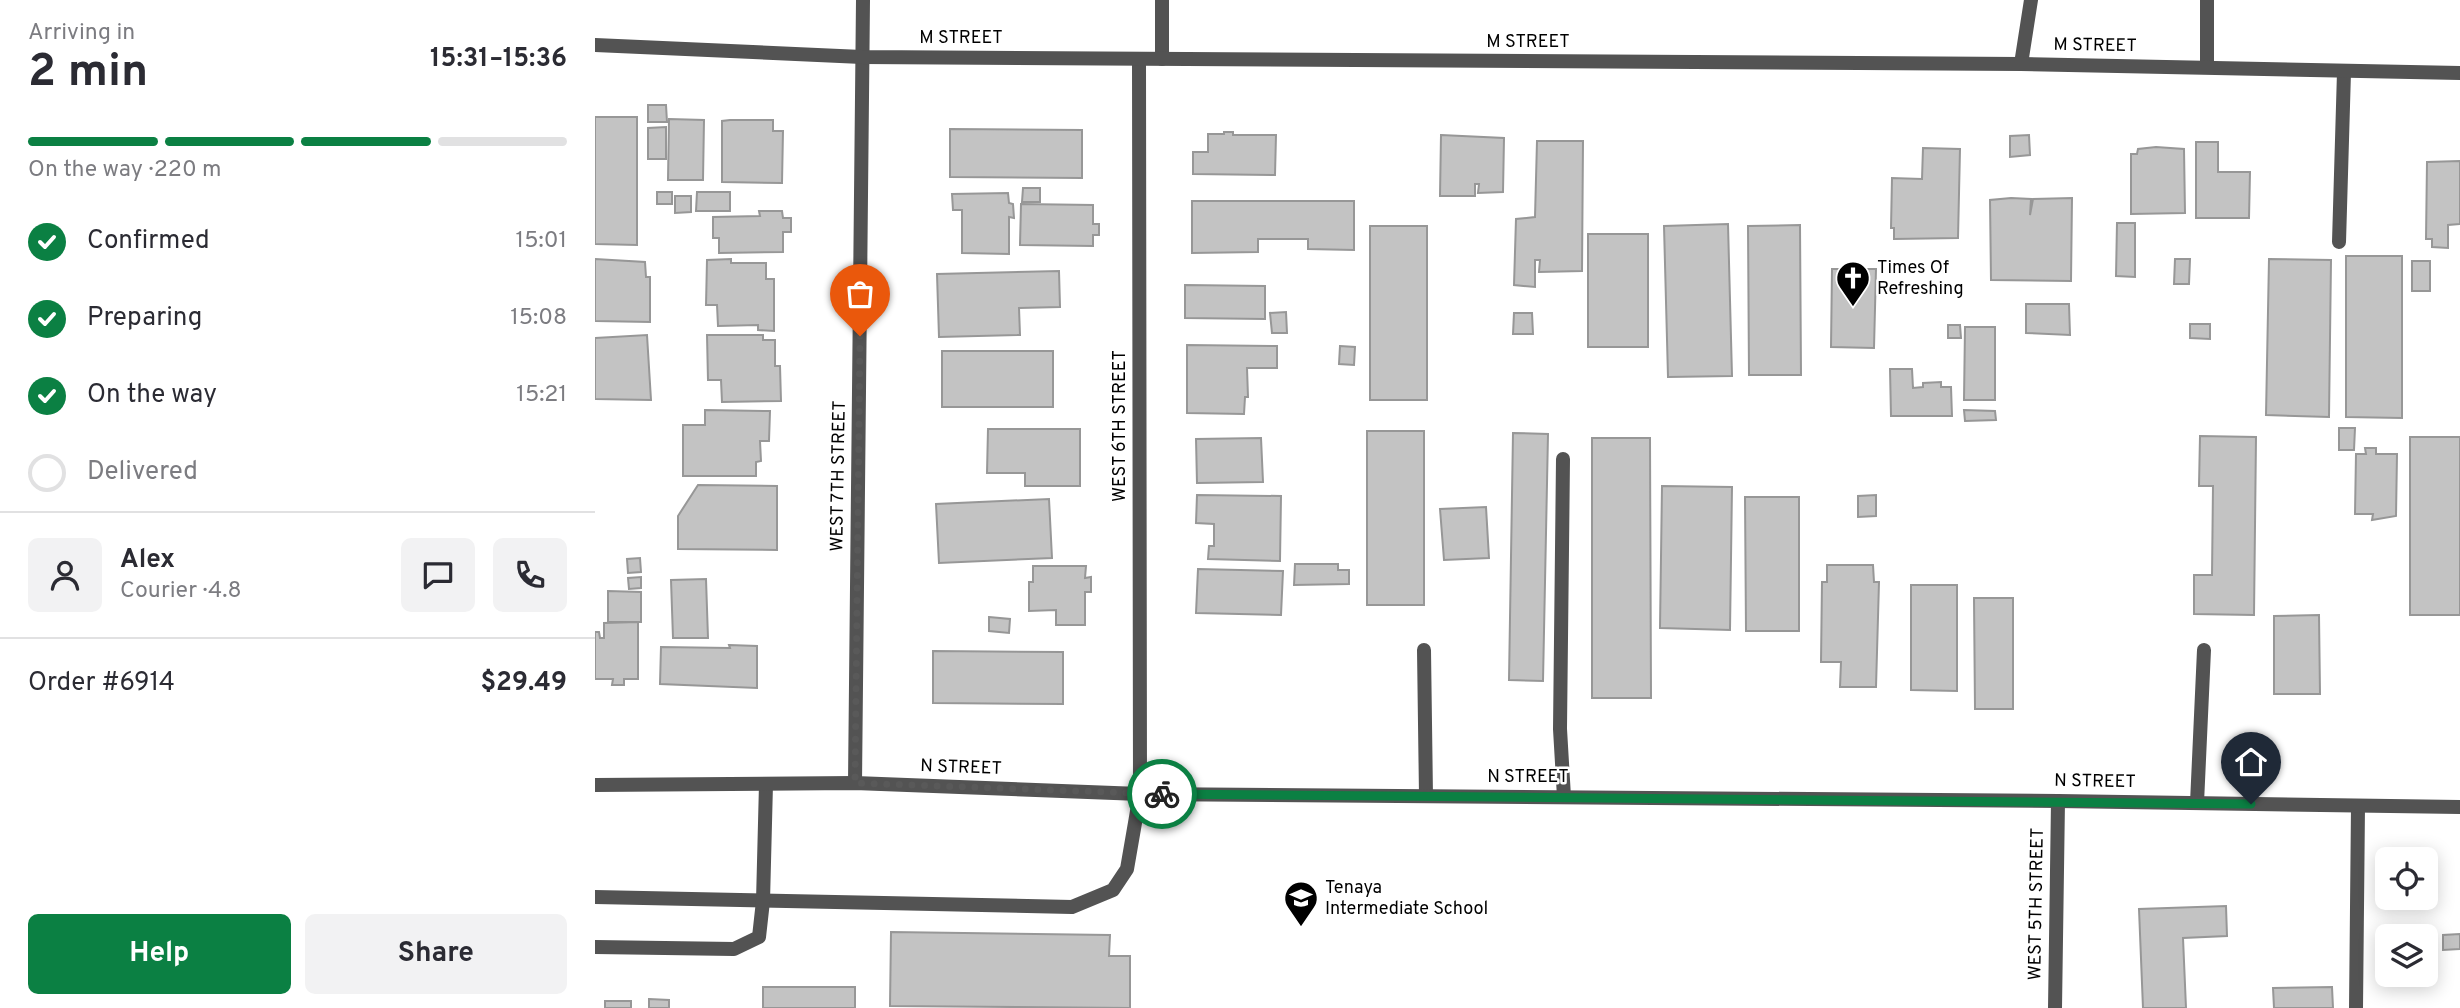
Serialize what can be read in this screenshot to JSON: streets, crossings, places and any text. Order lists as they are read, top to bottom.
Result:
{
  "streets": {
    "street": [
      "M STREET",
      "WEST 6TH STREET",
      "WEST 7TH STREET",
      "N STREET",
      "WEST 5TH STREET"
    ]
  },
  "crossings": [
    ["M STREET", "WEST 6TH STREET"],
    ["M STREET", "WEST 7TH STREET"],
    ["WEST 6TH STREET", "N STREET"],
    ["WEST 7TH STREET", "N STREET"],
    ["N STREET", "WEST 5TH STREET"]
  ],
  "places": {
    "church": ["Times Of Refreshing"],
    "school or university": ["Tenaya Intermediate School"]
  },
  "page": {
    "heading": ["2 min", "Arriving in", "15:31–15:36"],
    "panel": [
      "Alex",
      "Courier · 4.8",
      "Order #6914",
      "$29.49"
    ],
    "bar": "On the way · 220 m",
    "list": [
      ["Confirmed", "15:01"],
      ["Preparing", "15:08"],
      ["On the way", "15:21"],
      "Delivered"
    ],
    "buttons": ["Help", "Share"]
  }
}
